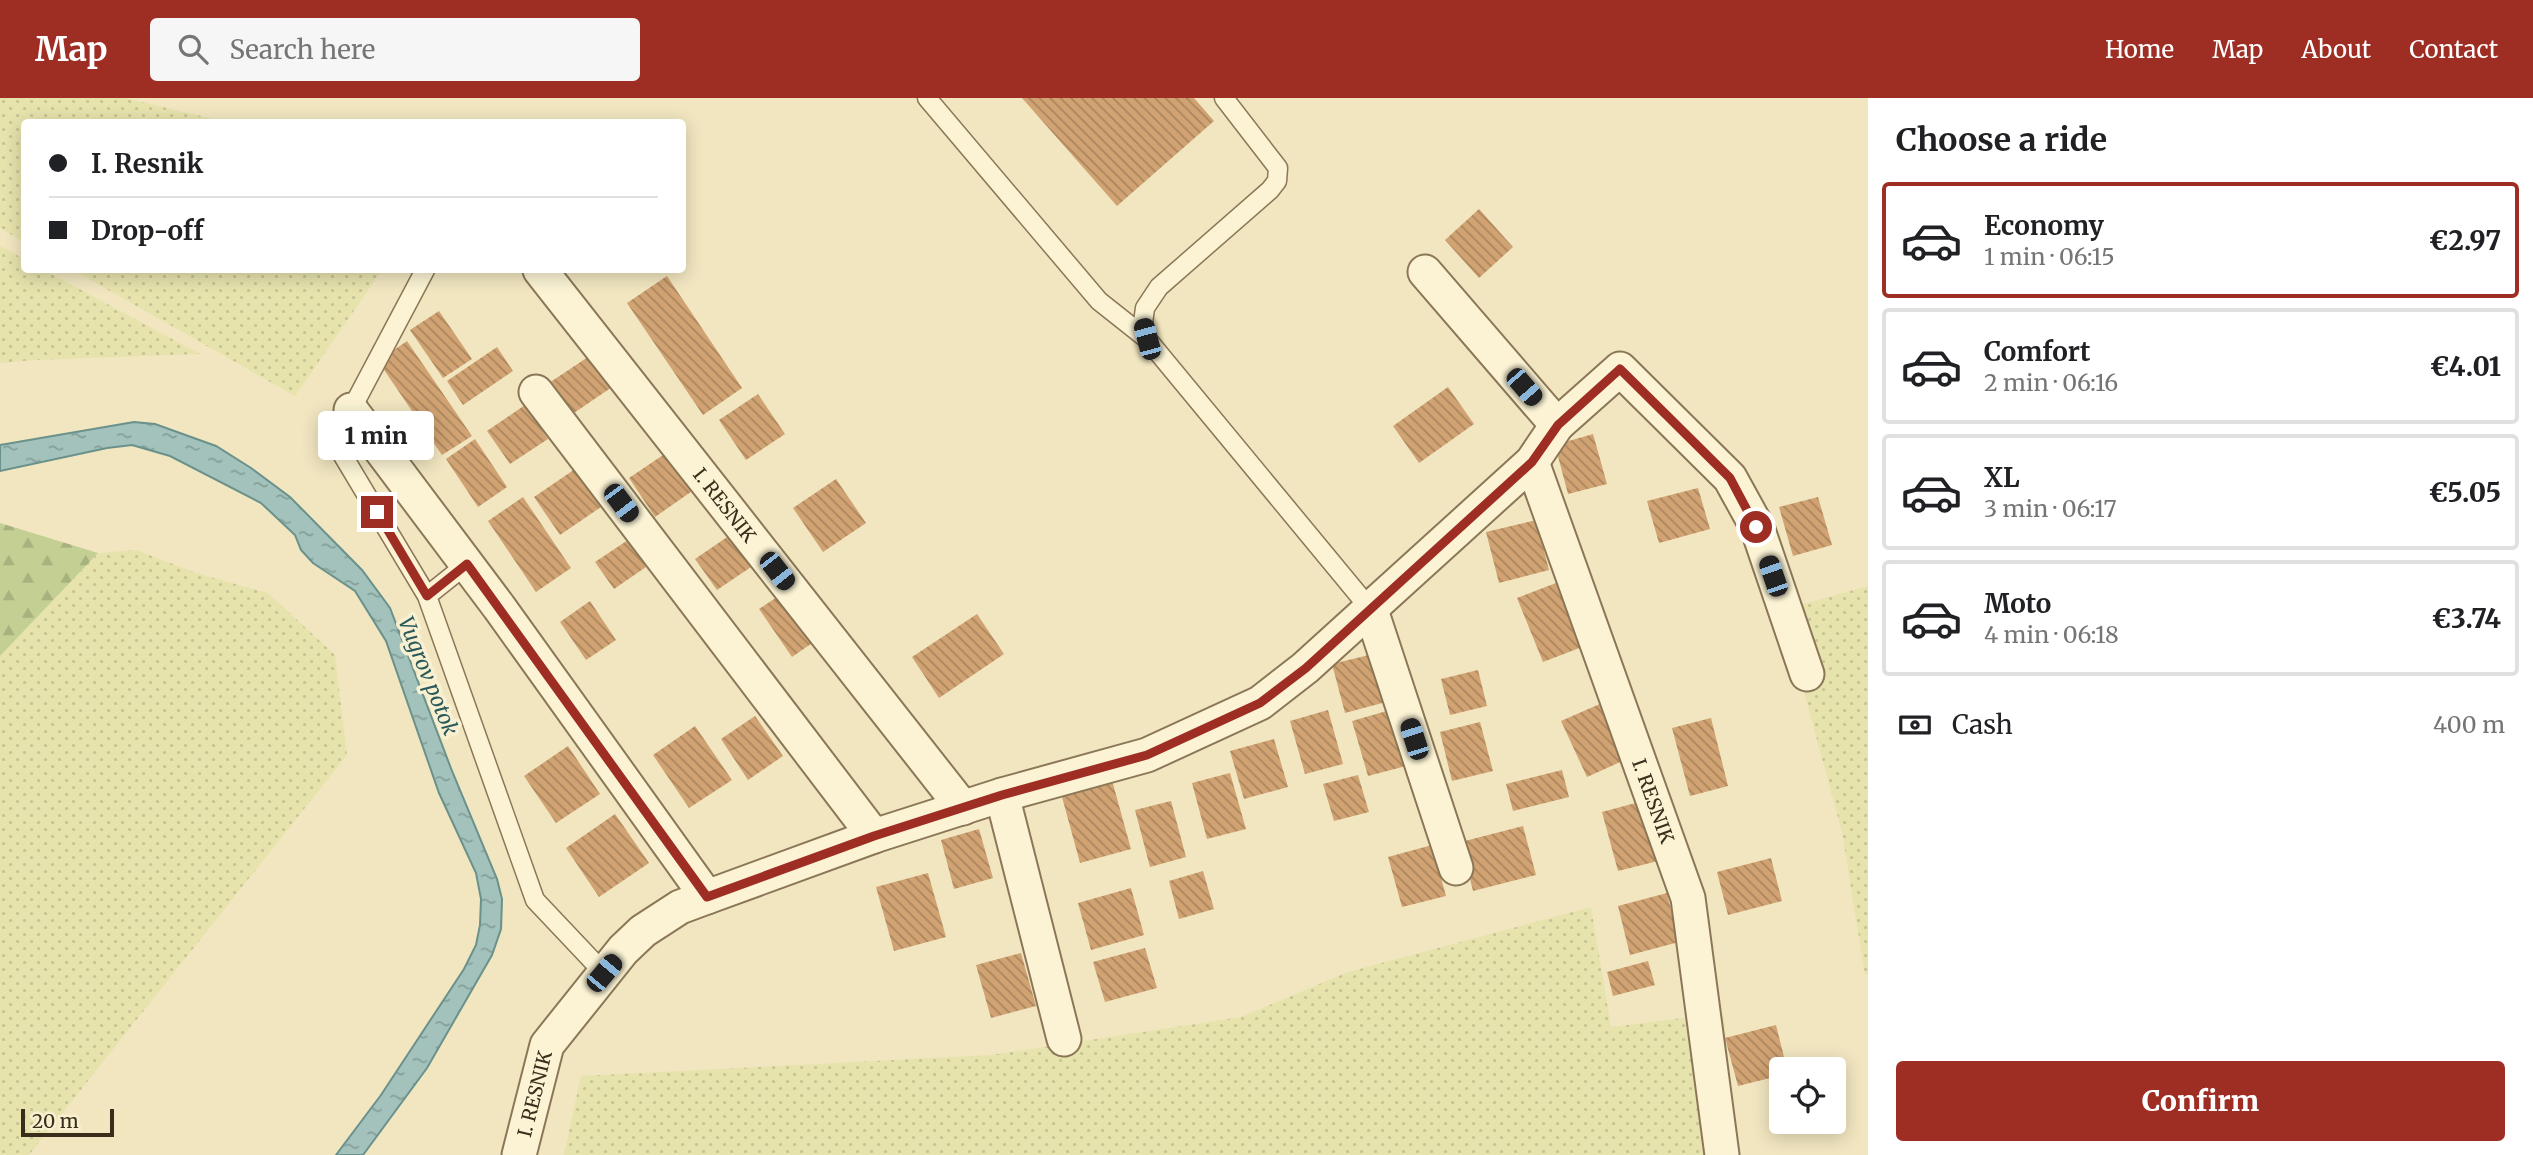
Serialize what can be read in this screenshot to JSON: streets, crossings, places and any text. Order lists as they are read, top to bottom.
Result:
{
  "streets": {
    "street": ["I. RESNIK"]
  },
  "water": ["Vugrov potok"],
  "scale_bar": "20 m",
  "page": {
    "header": "Map",
    "search": "Search here",
    "nav": [
      "Home",
      "Map",
      "About",
      "Contact"
    ],
    "heading": "Choose a ride",
    "banner": ["I. Resnik", "Drop-off"],
    "list": [
      {
        "name": "Economy",
        "note": "1 min · 06:15",
        "value": "€2.97"
      },
      {
        "name": "Comfort",
        "note": "2 min · 06:16",
        "value": "€4.01"
      },
      {
        "name": "XL",
        "note": "3 min · 06:17",
        "value": "€5.05"
      },
      {
        "name": "Moto",
        "note": "4 min · 06:18",
        "value": "€3.74"
      }
    ],
    "bubble": "1 min",
    "pay": ["Cash", "400 m"],
    "buttons": "Confirm",
    "scale": "20 m"
  }
}
